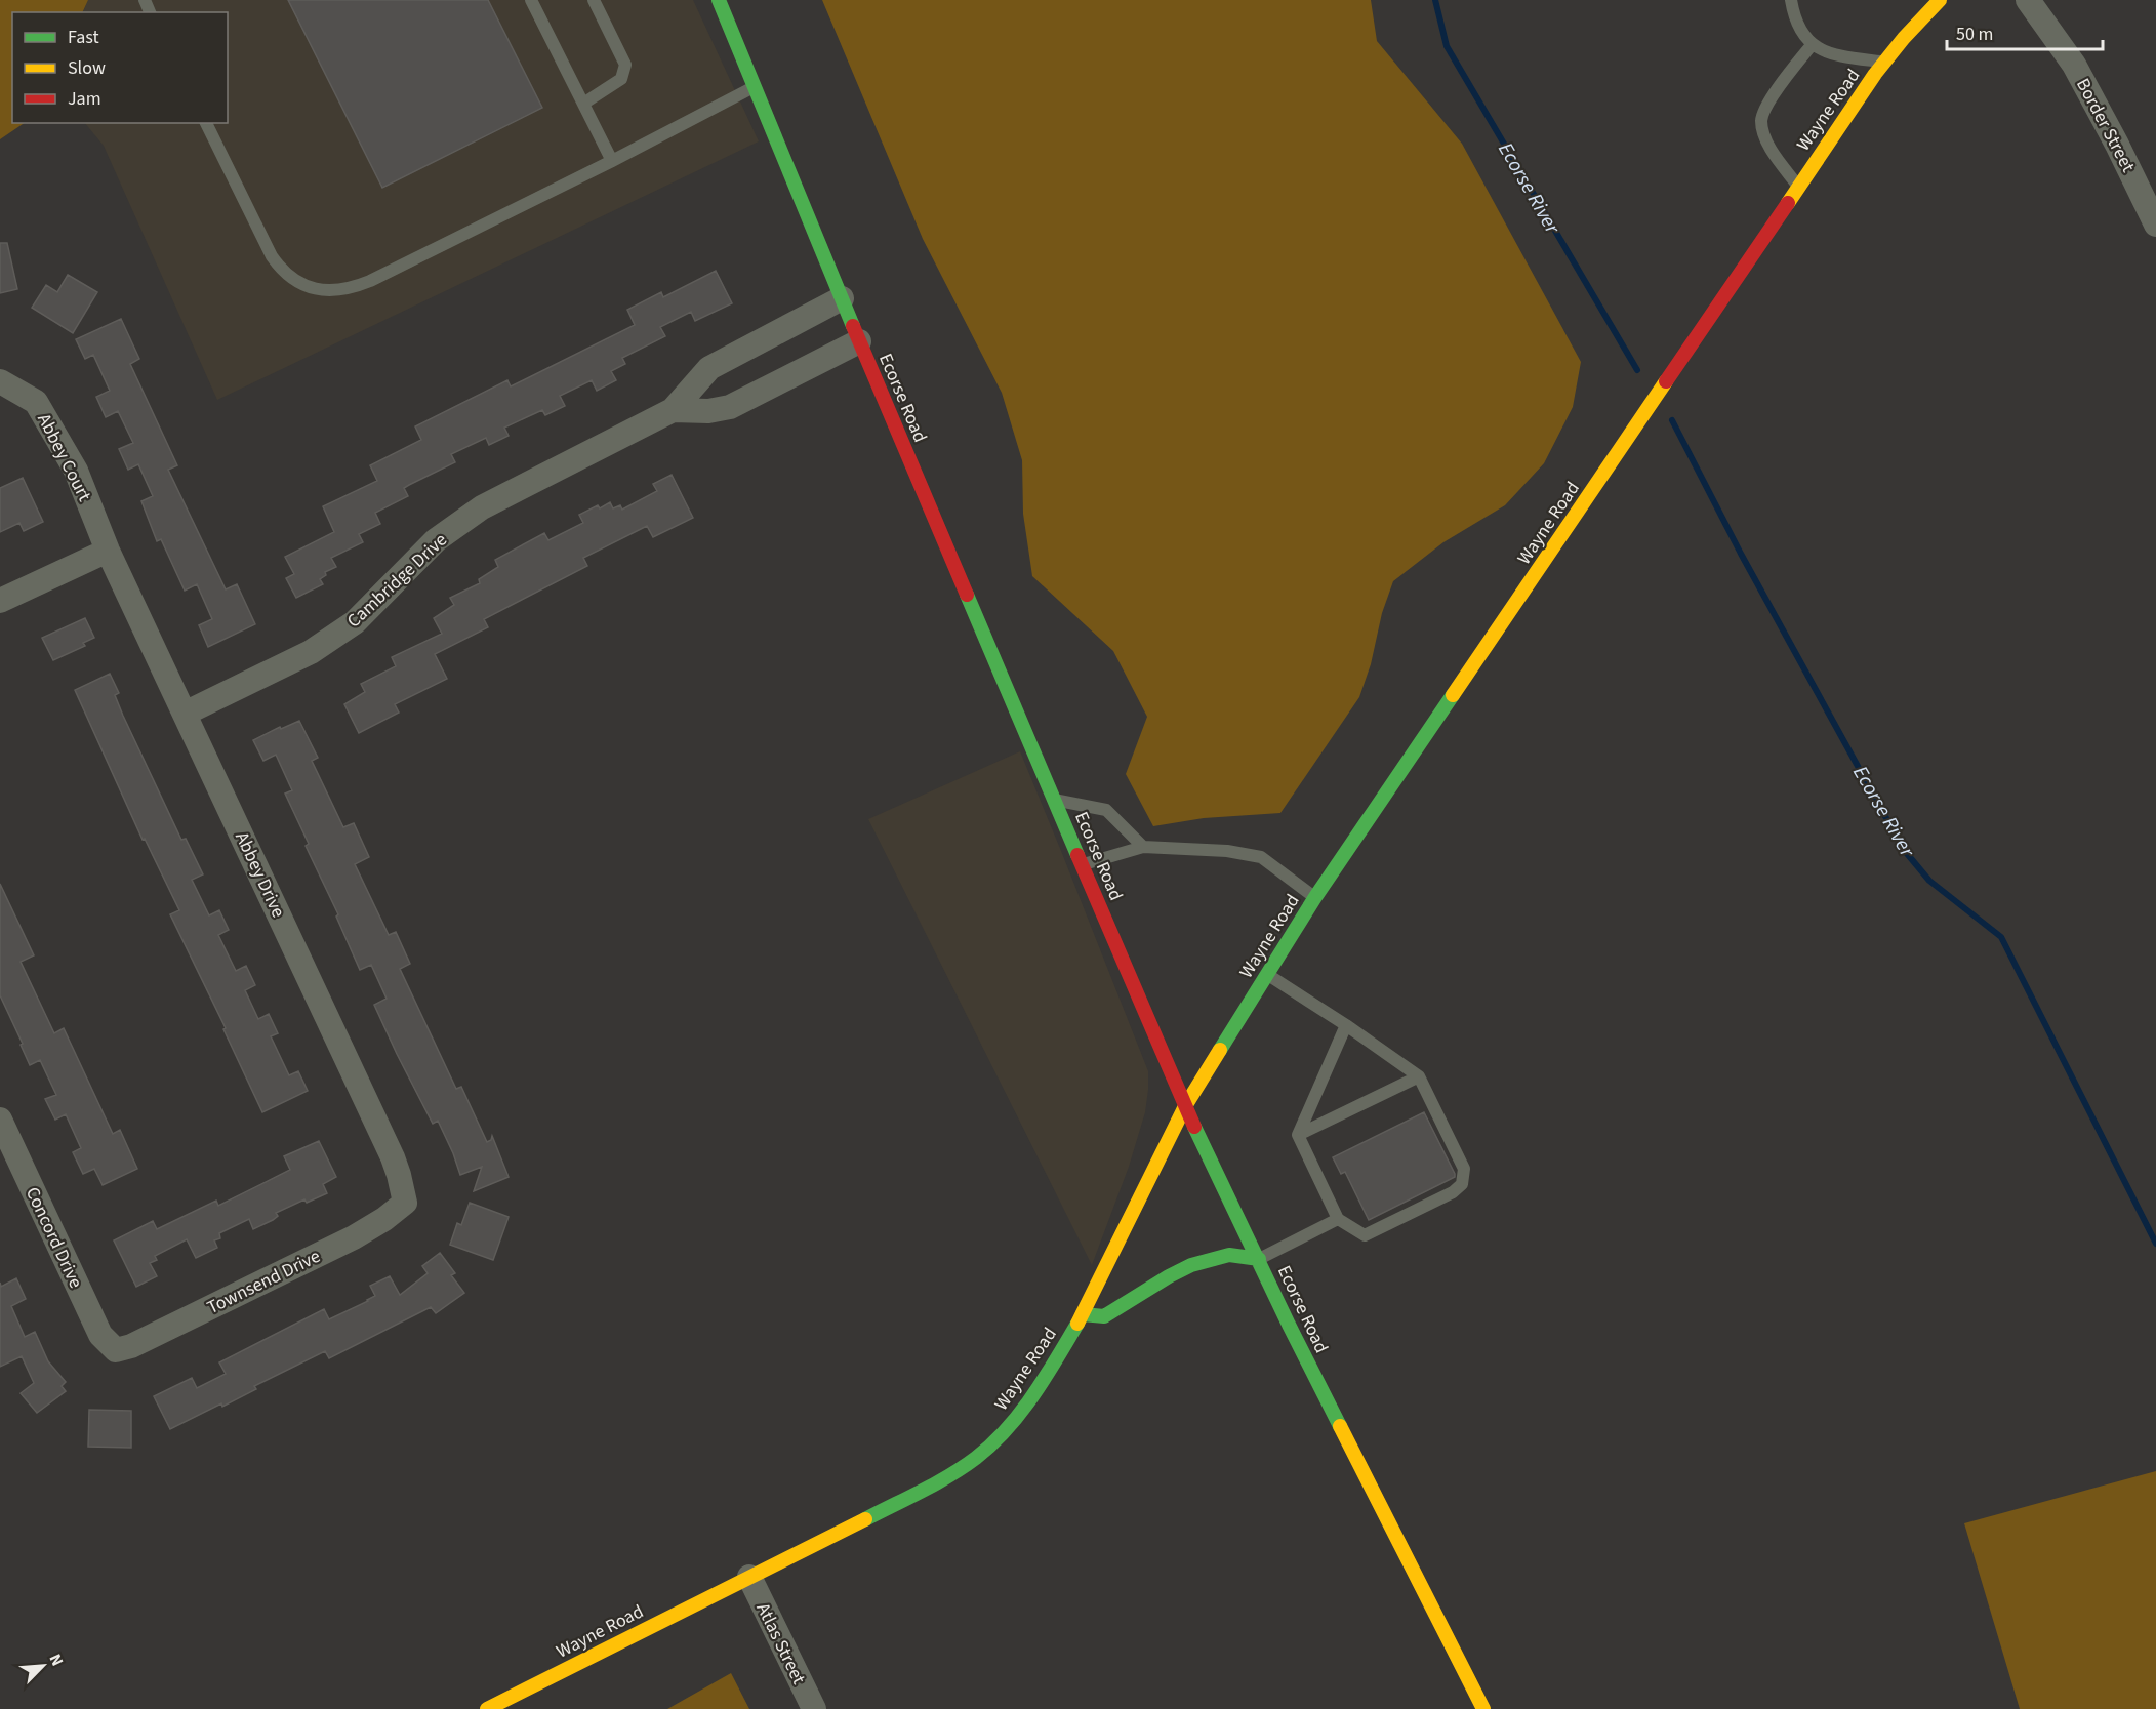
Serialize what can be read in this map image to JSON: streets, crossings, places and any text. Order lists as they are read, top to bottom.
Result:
{
  "streets": {
    "main road": ["Wayne Road", "Ecorse Road"],
    "street": [
      "Border Street",
      "Abbey Court",
      "Cambridge Drive",
      "Abbey Drive",
      "Concord Drive",
      "Townsend Drive",
      "Atlas Street"
    ]
  },
  "crossings": [
    ["Wayne Road", "Ecorse Road"],
    ["Wayne Road", "Atlas Street"],
    ["Ecorse Road", "Cambridge Drive"],
    ["Abbey Court", "Abbey Drive"],
    ["Cambridge Drive", "Abbey Drive"],
    ["Abbey Drive", "Townsend Drive"],
    ["Concord Drive", "Townsend Drive"]
  ],
  "water": ["Ecorse River"],
  "legend": ["Fast", "Slow", "Jam"],
  "scale_bar": "50 m",
  "north": "top right"
}
